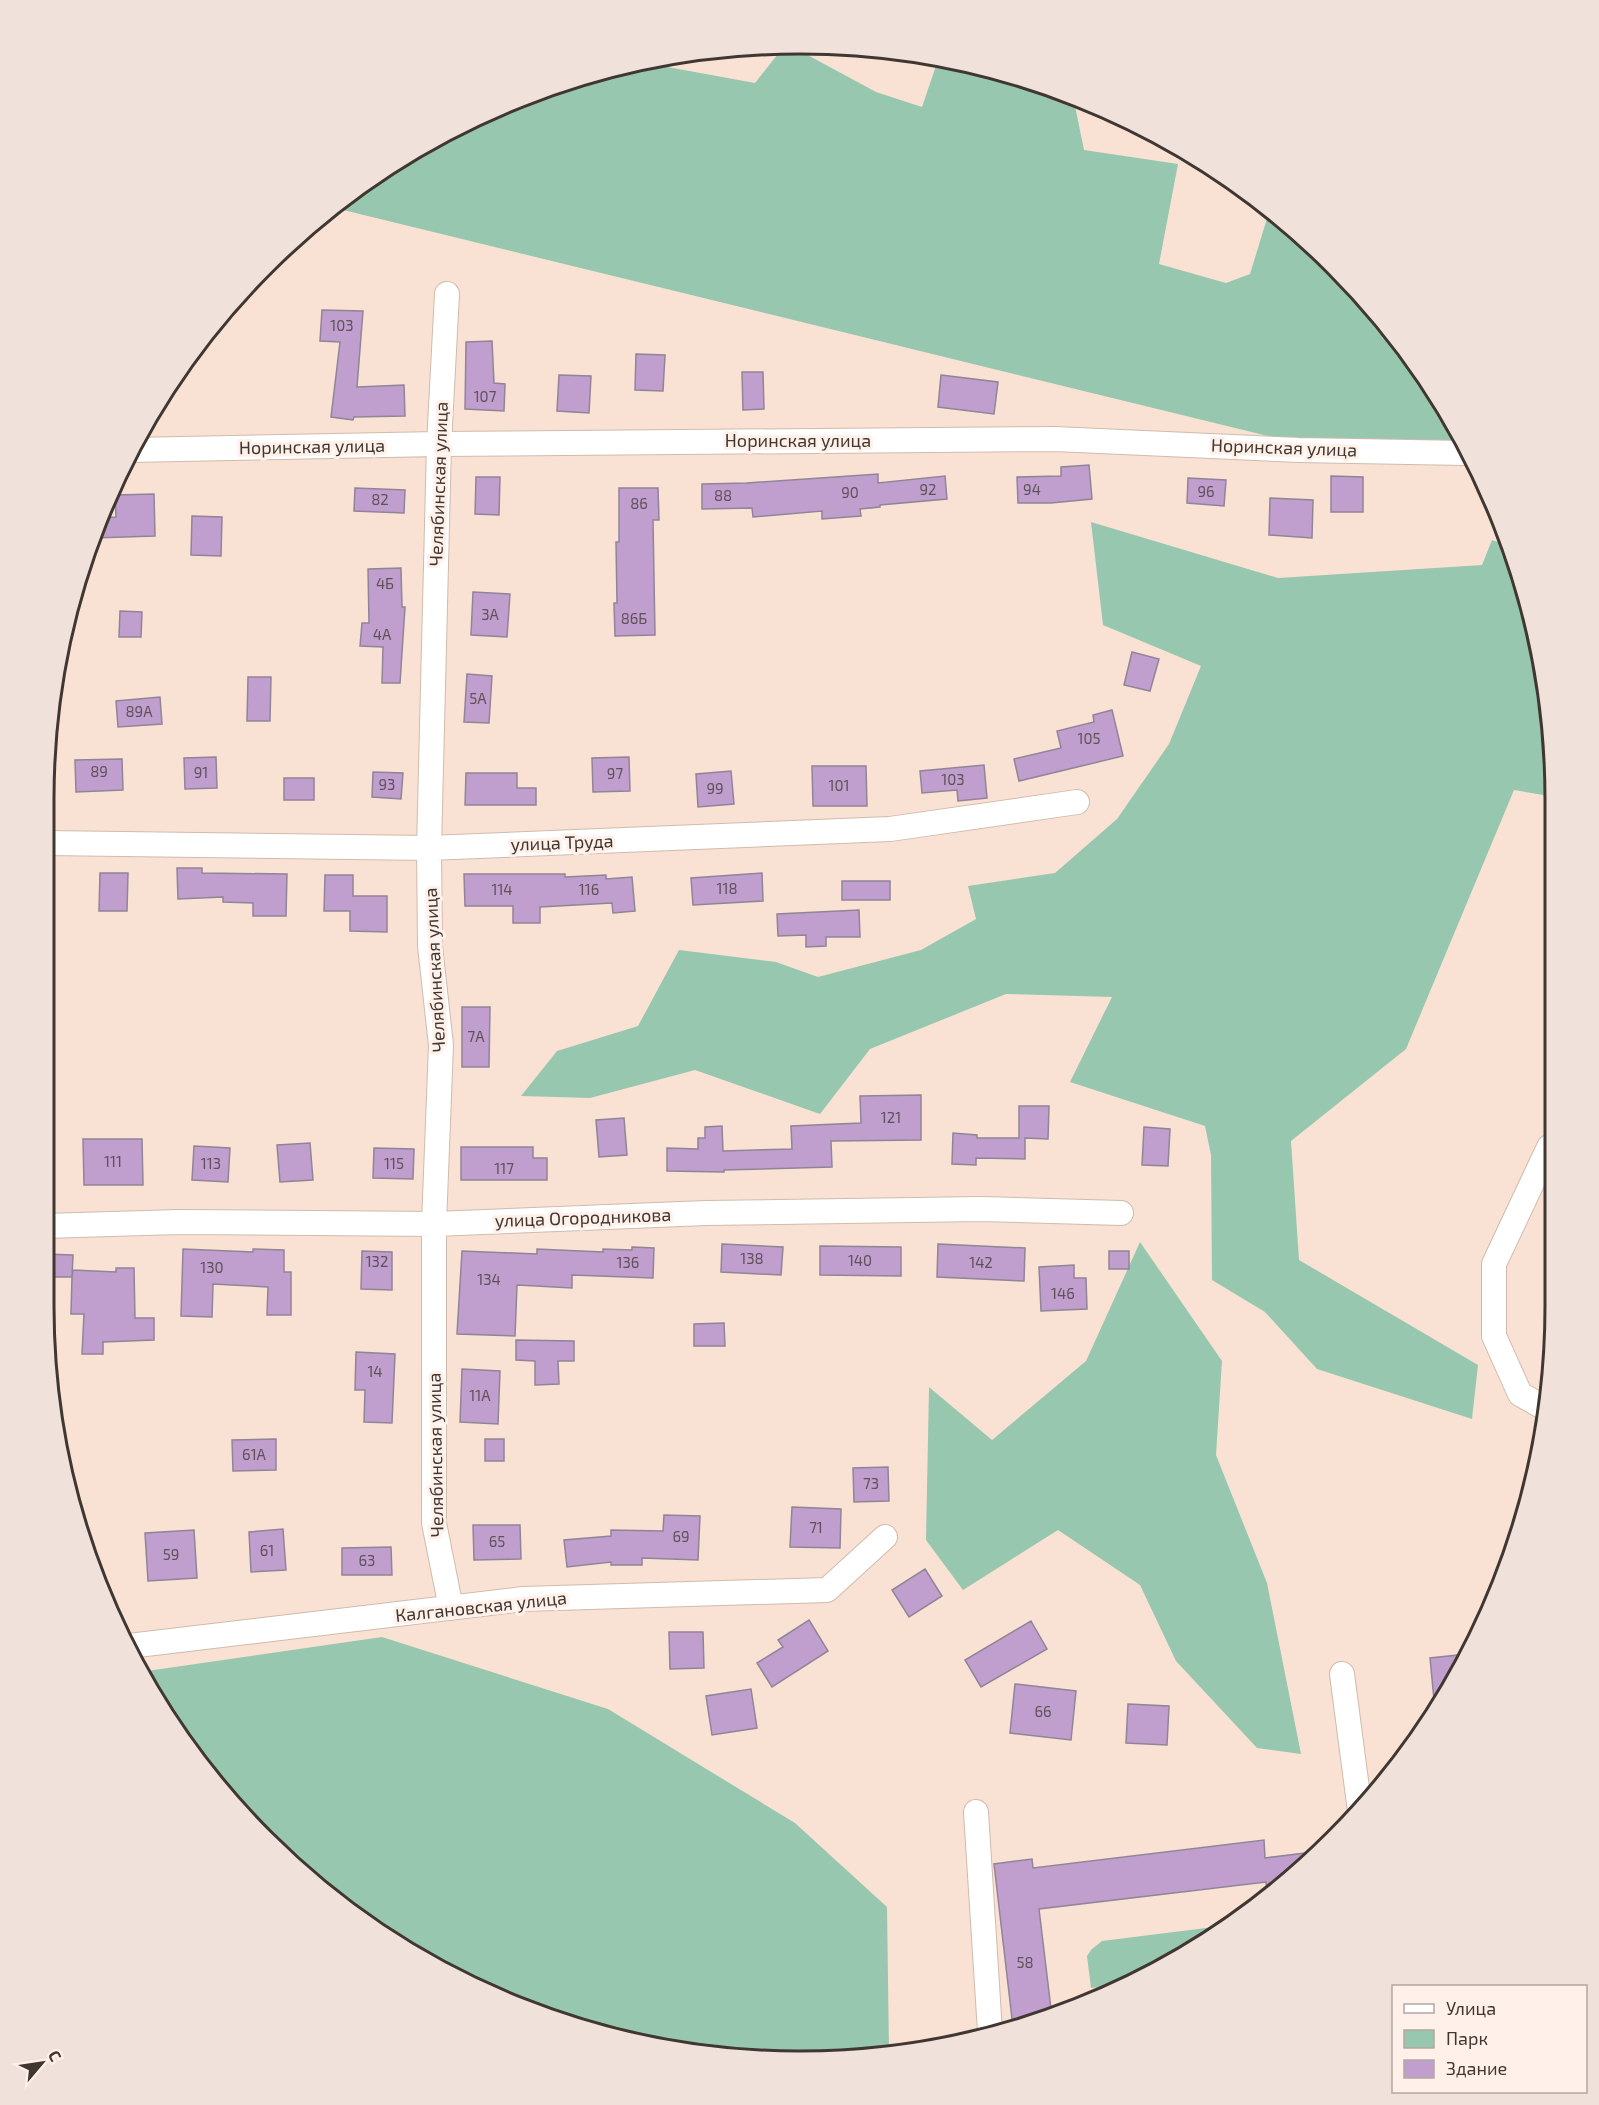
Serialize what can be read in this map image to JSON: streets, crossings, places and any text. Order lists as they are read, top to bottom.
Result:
{
  "streets": {
    "street": [
      "Норинская улица",
      "Челябинская улица",
      "улица Труда",
      "улица Огородникова",
      "Калгановская улица"
    ]
  },
  "crossings": [
    ["Норинская улица", "Челябинская улица"],
    ["Челябинская улица", "улица Труда"],
    ["Челябинская улица", "улица Огородникова"],
    ["Челябинская улица", "Калгановская улица"]
  ],
  "house_numbers": [
    "103",
    "107",
    "92",
    "94",
    "96",
    "90",
    "88",
    "82",
    "86",
    "4Б",
    "3А",
    "86Б",
    "4А",
    "5А",
    "89А",
    "105",
    "89",
    "91",
    "97",
    "103",
    "93",
    "101",
    "99",
    "118",
    "114",
    "116",
    "7А",
    "121",
    "111",
    "113",
    "115",
    "117",
    "138",
    "140",
    "132",
    "136",
    "142",
    "130",
    "134",
    "146",
    "14",
    "11А",
    "61А",
    "73",
    "71",
    "69",
    "65",
    "61",
    "59",
    "63",
    "66",
    "58"
  ],
  "legend": ["Улица", "Парк", "Здание"],
  "north": "top right"
}
